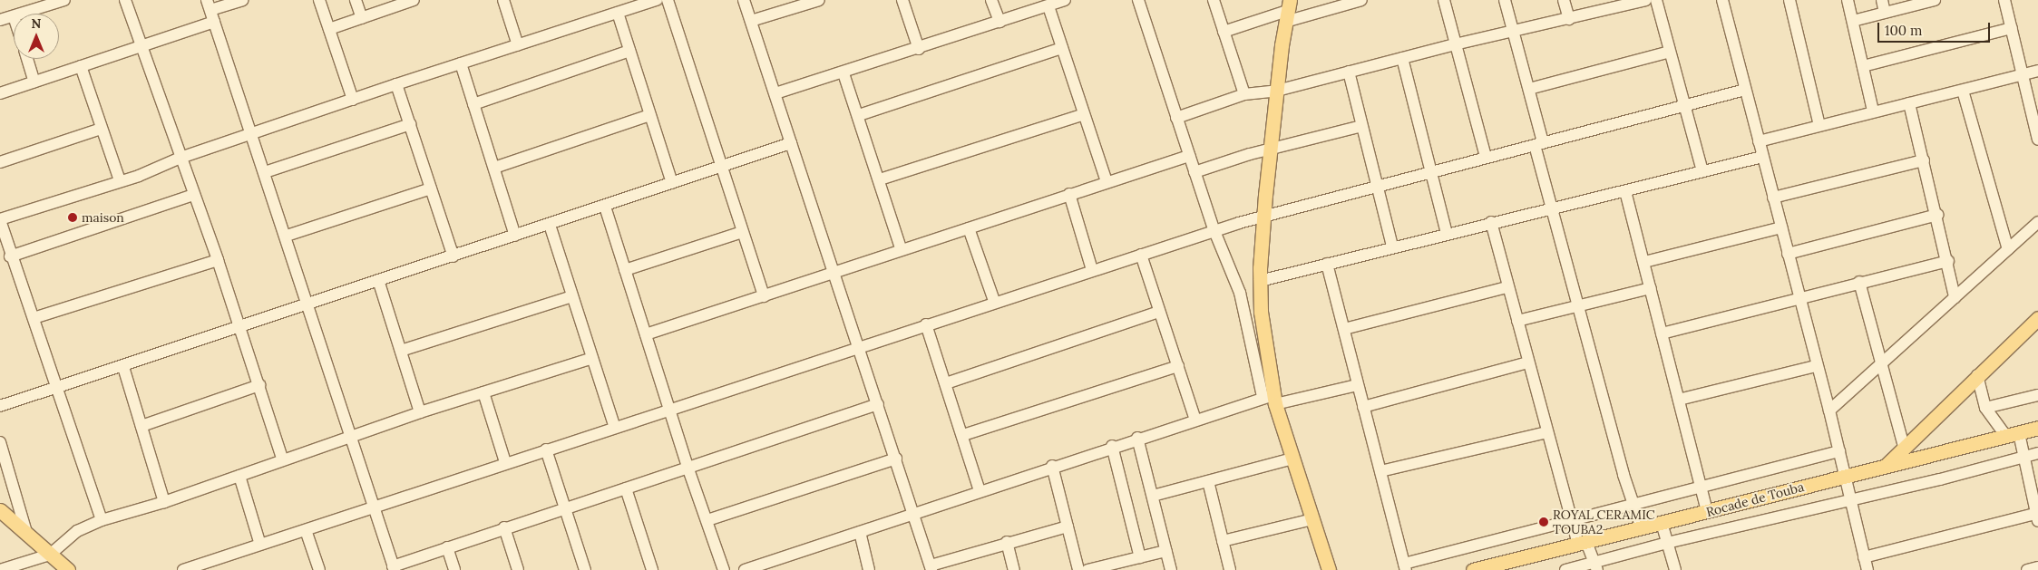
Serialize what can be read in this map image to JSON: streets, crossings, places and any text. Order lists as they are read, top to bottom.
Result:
{
  "streets": {
    "main road": ["Rocade de Touba"]
  },
  "places": ["maison", "ROYAL CERAMIC TOUBA2"],
  "scale_bar": "100 m",
  "north": "top"
}
